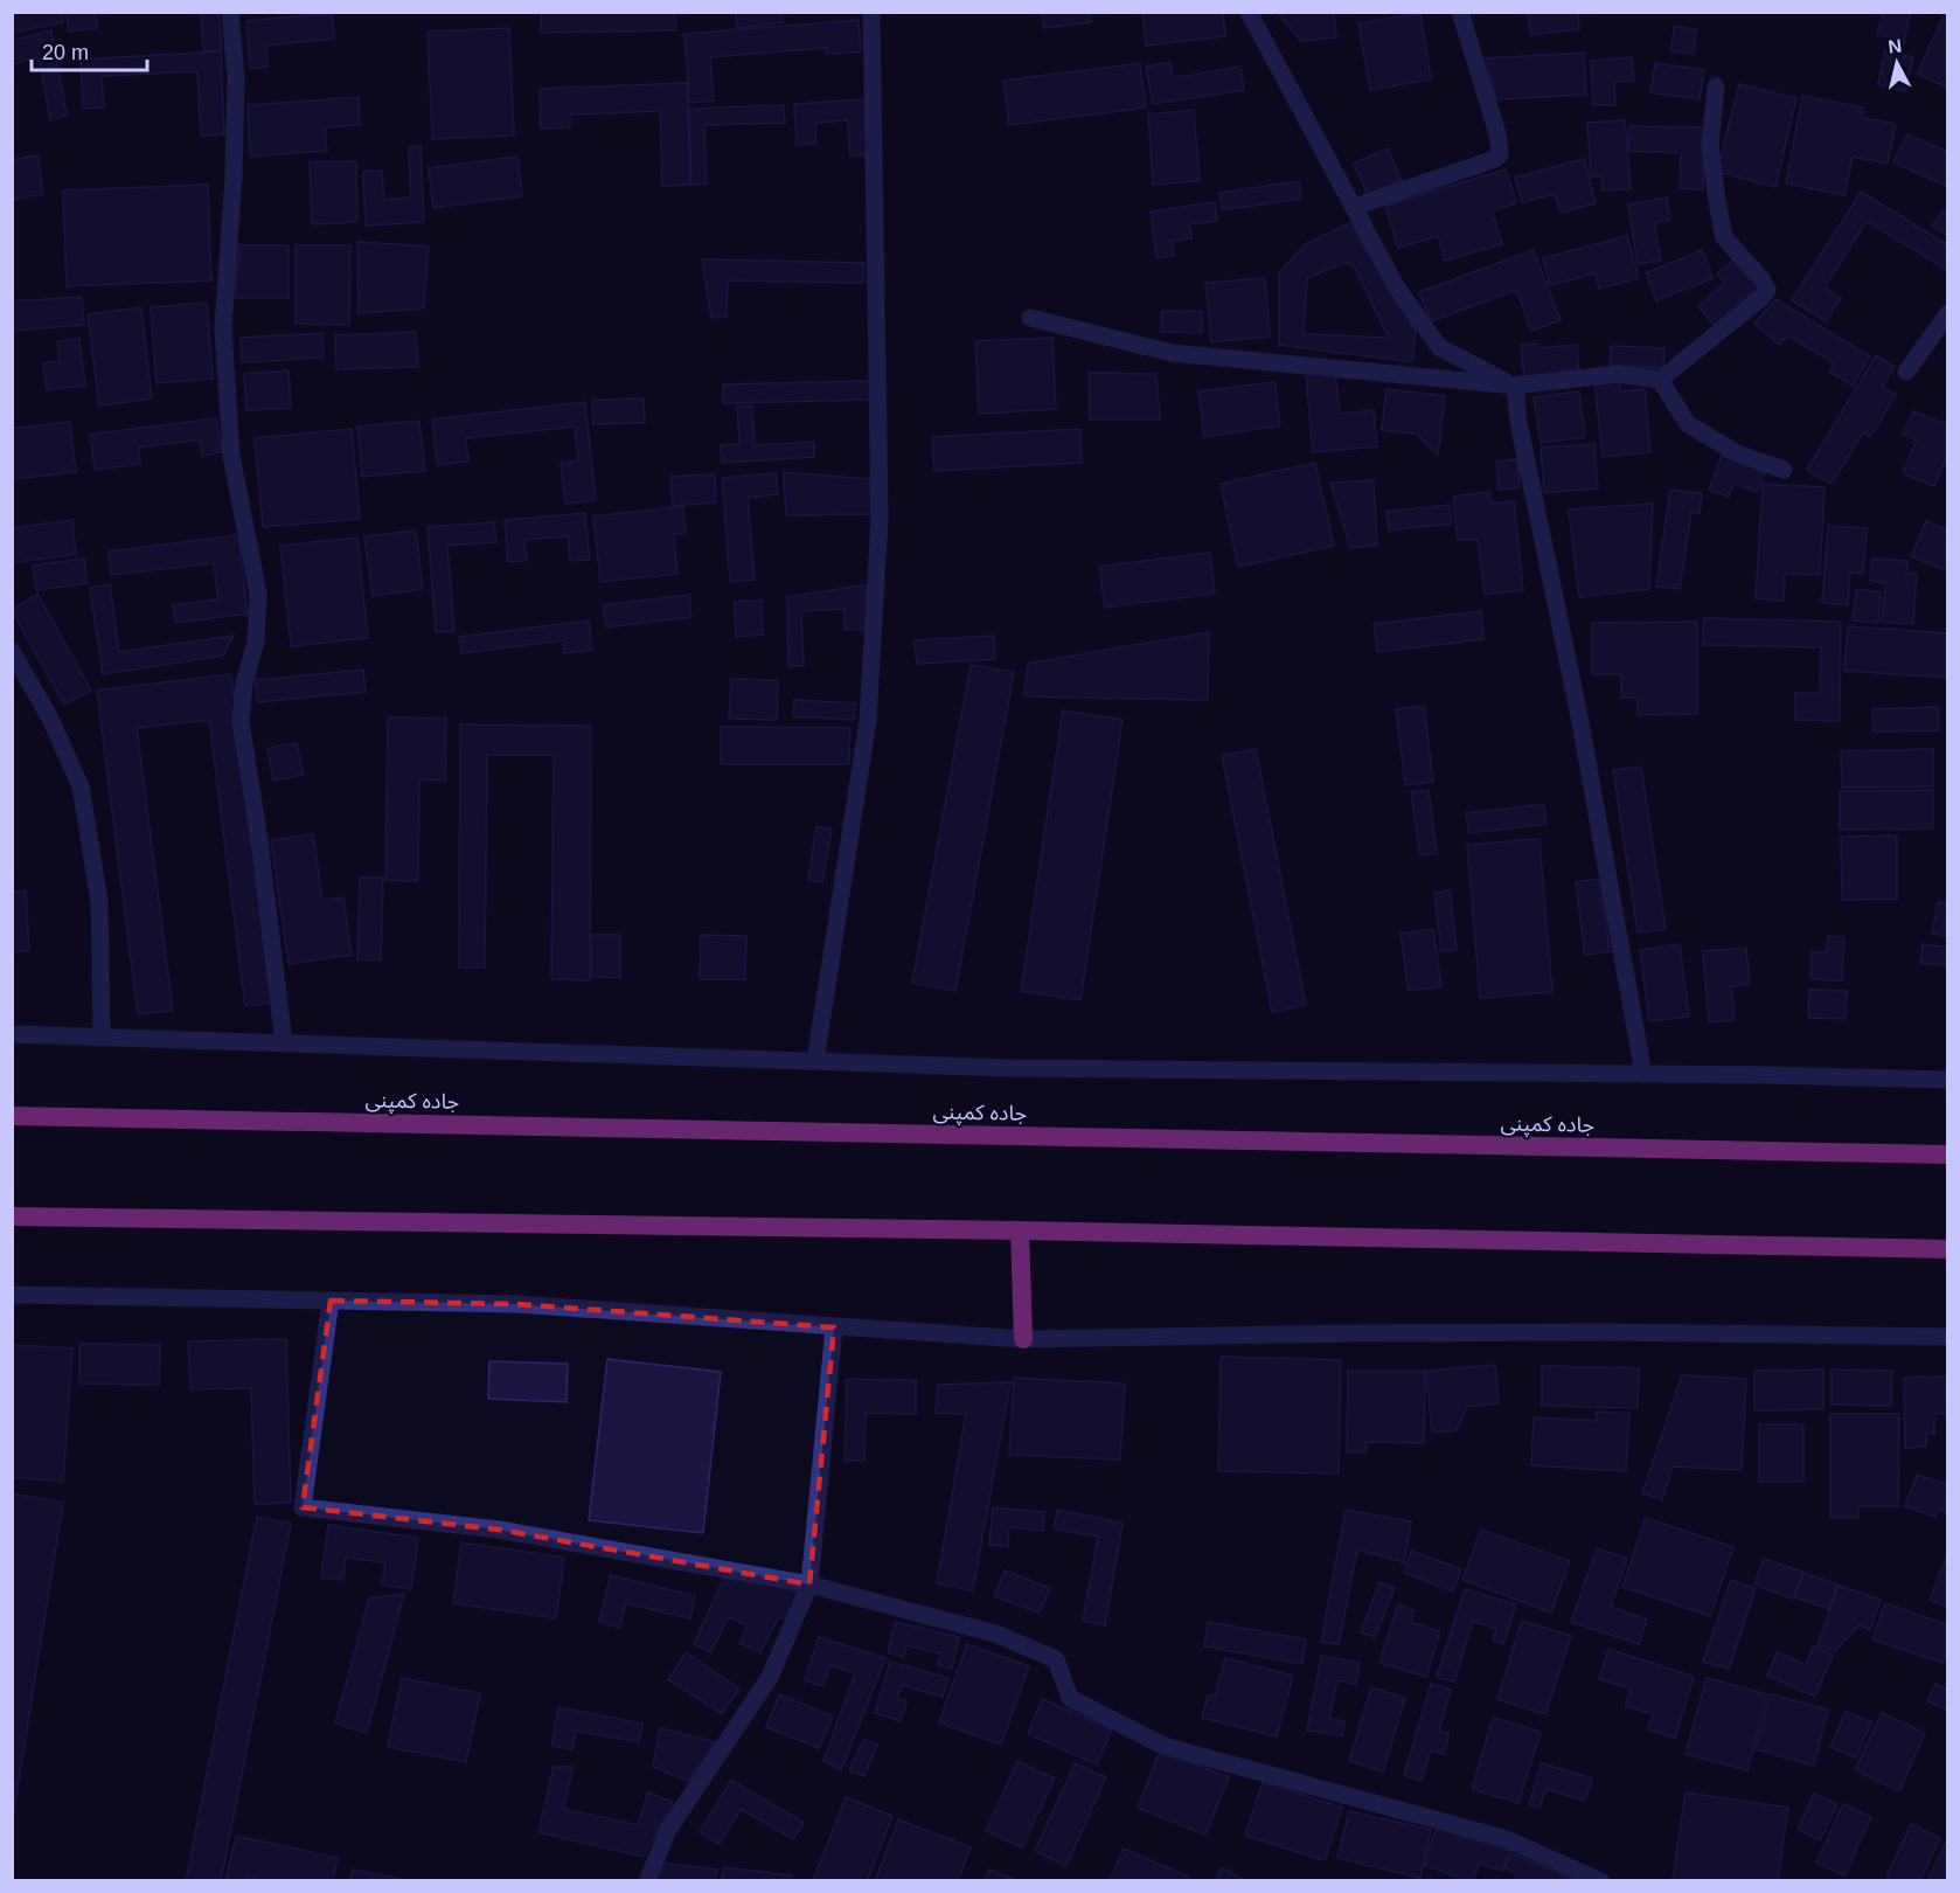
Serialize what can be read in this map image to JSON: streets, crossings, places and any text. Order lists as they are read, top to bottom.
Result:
{
  "streets": {
    "highway": ["جاده کمپنی"]
  },
  "scale_bar": "20 m",
  "north": "top"
}
